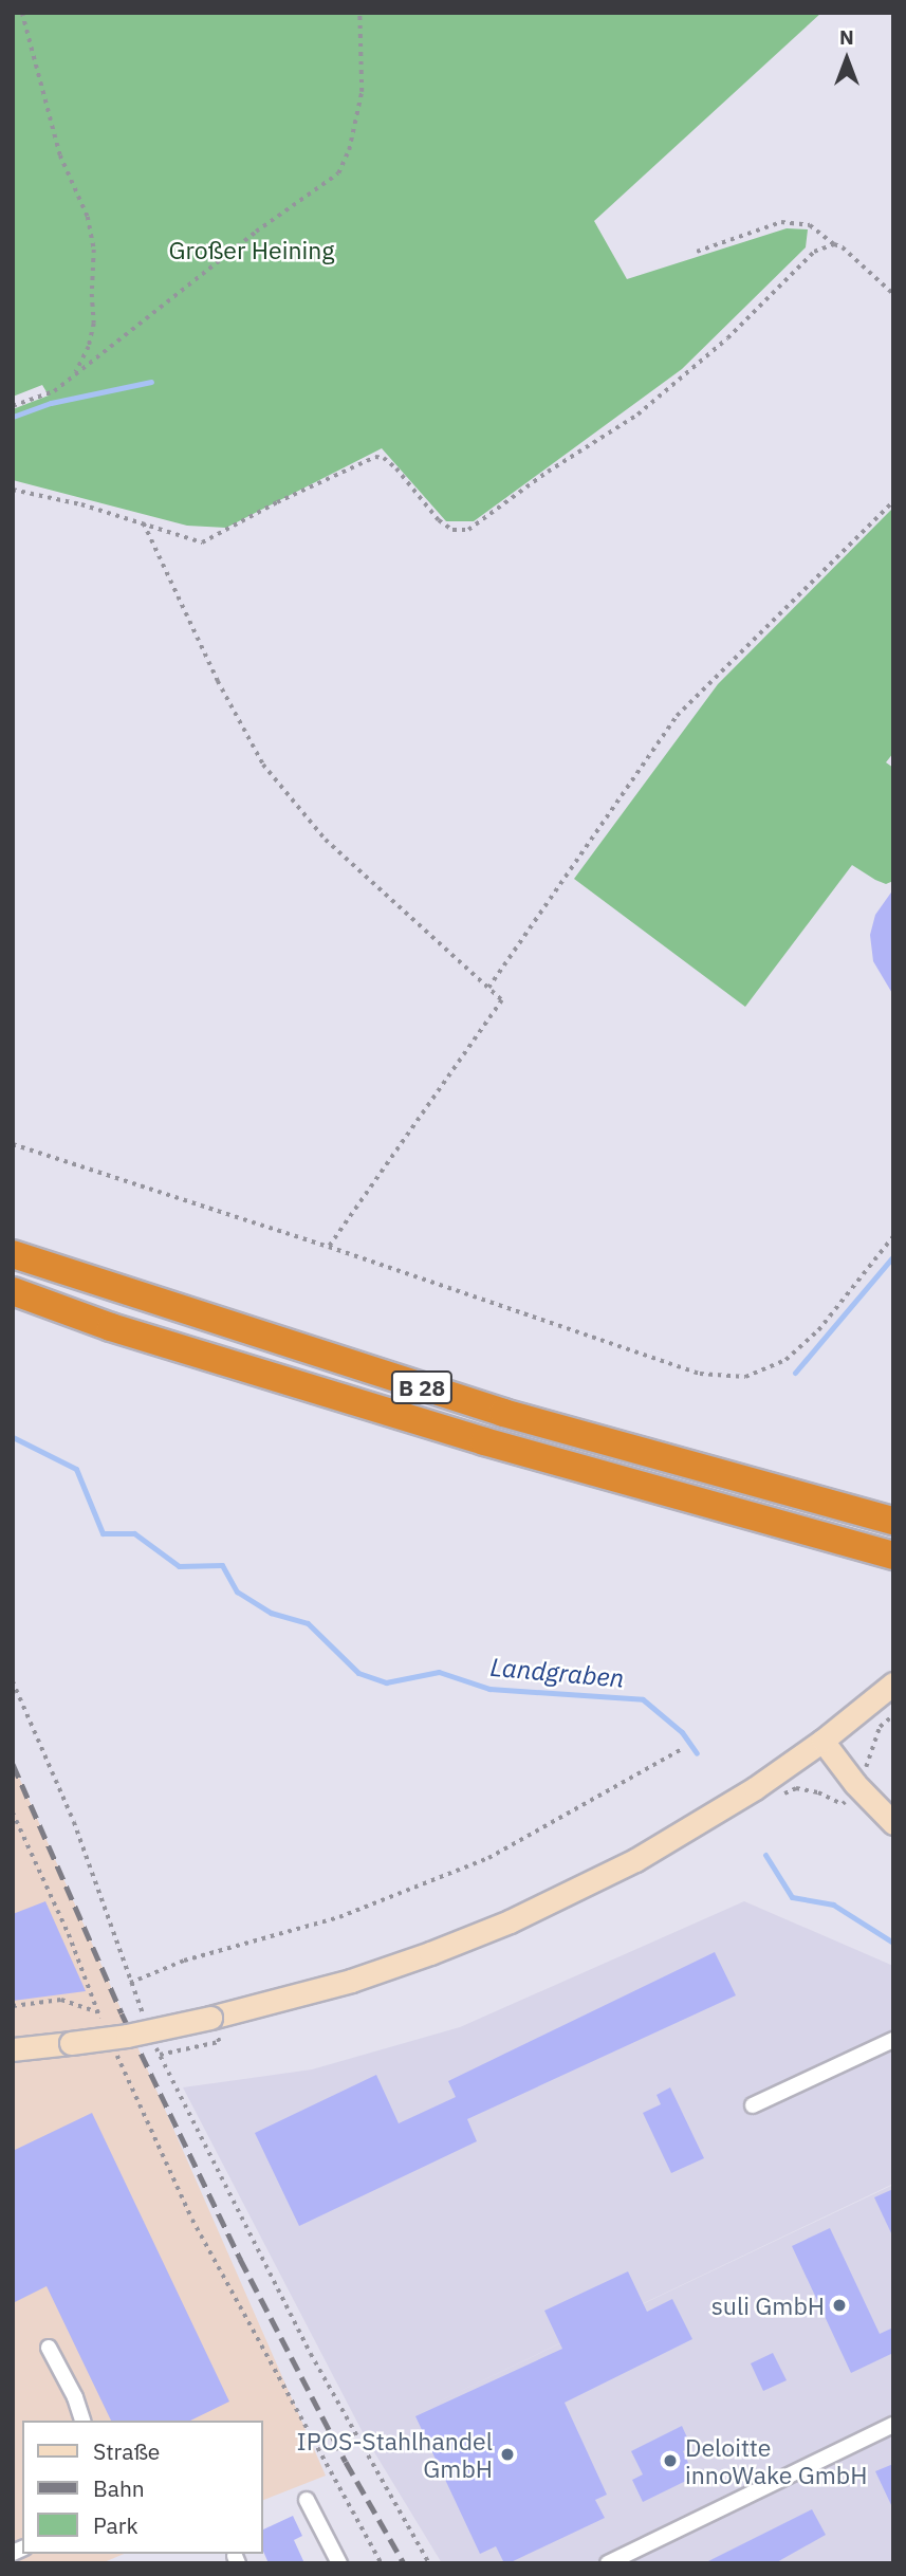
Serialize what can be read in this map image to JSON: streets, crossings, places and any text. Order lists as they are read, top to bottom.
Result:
{
  "streets": {
    "highway": ["B 28"]
  },
  "water": ["Landgraben"],
  "parks": ["Großer Heining"],
  "places": ["suli GmbH", "IPOS-Stahlhandel GmbH", "Deloitte innoWake GmbH"],
  "legend": ["Straße", "Bahn", "Park"],
  "north": "top"
}
